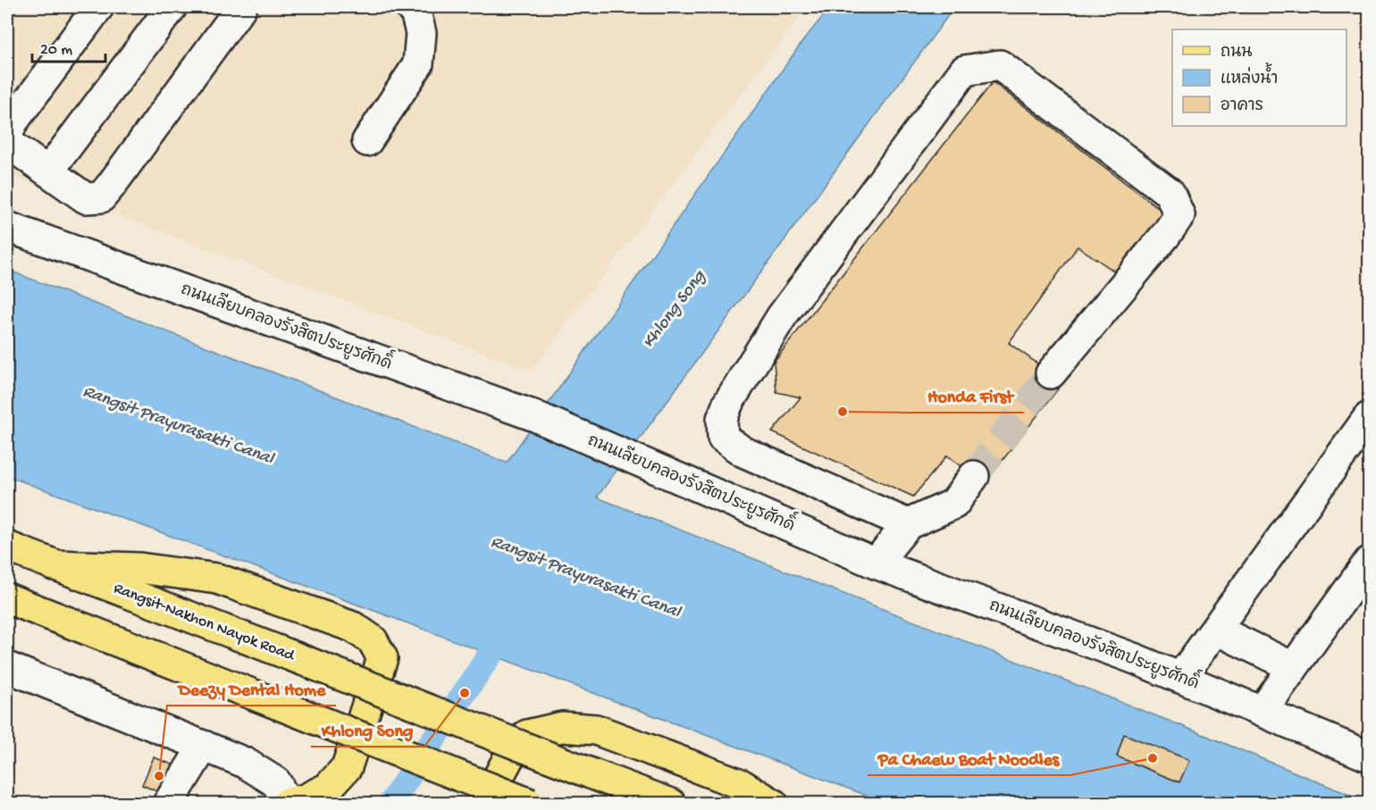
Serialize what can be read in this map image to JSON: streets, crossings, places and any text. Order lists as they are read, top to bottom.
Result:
{
  "streets": {
    "main road": ["Rangsit-Nakhon Nayok Road"],
    "street": ["ถนนเลียบคลองรังสิตประยูรศักดิ์"]
  },
  "water": ["Khlong Song", "Rangsit Prayurasakti Canal"],
  "places": [
    "Honda First",
    "Khlong Song",
    "Pa Chaew Boat Noodles",
    "Deezy Dental Home"
  ],
  "legend": ["ถนน", "แหล่งน้ำ", "อาคาร"],
  "scale_bar": "20 m"
}
